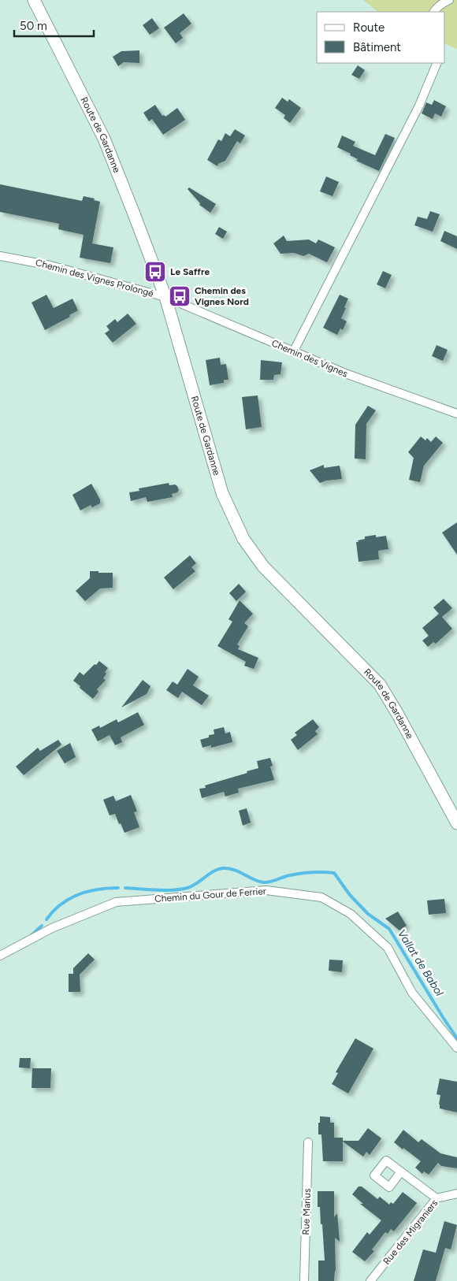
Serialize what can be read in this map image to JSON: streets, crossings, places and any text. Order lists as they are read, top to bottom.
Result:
{
  "streets": {
    "street": [
      "Route de Gardanne",
      "Chemin des Vignes Prolongé",
      "Chemin des Vignes",
      "Chemin du Gour de Ferrier",
      "Rue Marius",
      "Rue des Migraniers"
    ]
  },
  "crossings": [
    ["Route de Gardanne", "Chemin des Vignes Prolongé"],
    ["Route de Gardanne", "Chemin des Vignes"],
    ["Chemin des Vignes Prolongé", "Chemin des Vignes"]
  ],
  "water": ["Vallat de Babol"],
  "places": {
    "bus stop": ["Le Saffre", "Chemin des Vignes Nord"]
  },
  "legend": ["Route", "Bâtiment"],
  "scale_bar": "50 m"
}
